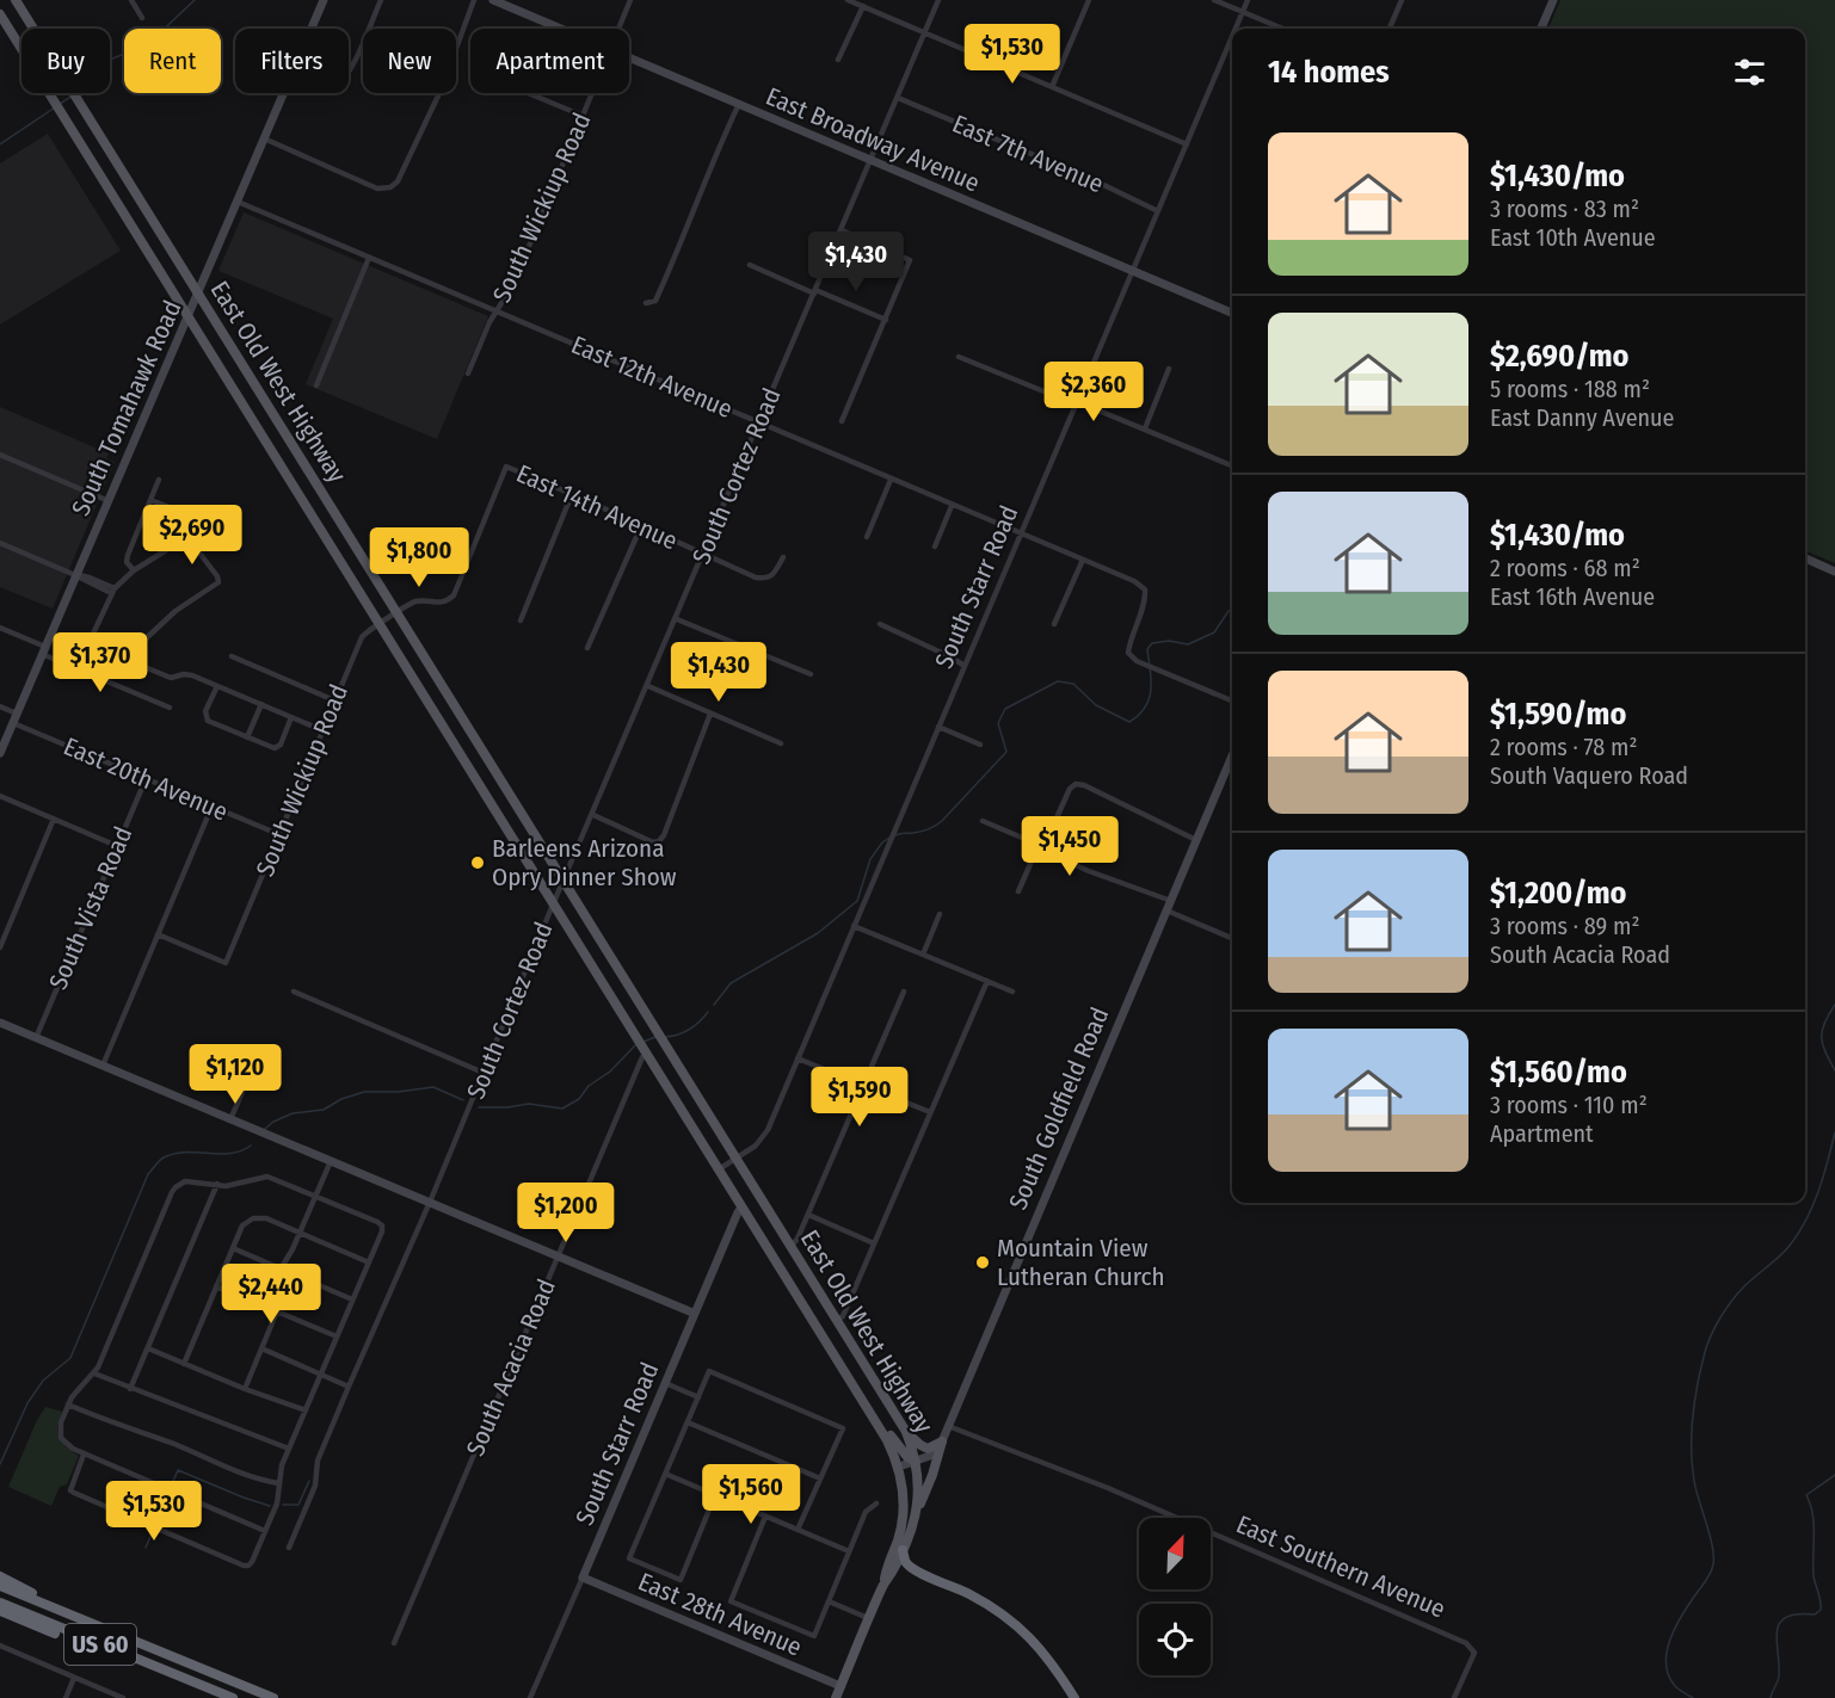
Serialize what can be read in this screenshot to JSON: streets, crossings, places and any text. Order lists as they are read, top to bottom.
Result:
{
  "streets": {
    "highway": ["US 60"],
    "main road": [
      "East Broadway Avenue",
      "East Old West Highway",
      "South Tomahawk Road",
      "South Starr Road",
      "South Goldfield Road",
      "East 28th Avenue"
    ],
    "street": [
      "East 7th Avenue",
      "South Wickiup Road",
      "East 12th Avenue",
      "South Cortez Road",
      "East 14th Avenue",
      "East 20th Avenue",
      "South Vista Road",
      "South Acacia Road",
      "East Southern Avenue"
    ]
  },
  "crossings": [
    ["East Broadway Avenue", "South Cortez Road"],
    ["East Broadway Avenue", "South Starr Road"],
    ["East 7th Avenue", "South Cortez Road"],
    ["East 7th Avenue", "South Starr Road"],
    ["South Wickiup Road", "East 12th Avenue"],
    ["South Wickiup Road", "East Old West Highway"],
    ["South Wickiup Road", "East 14th Avenue"],
    ["South Wickiup Road", "East 20th Avenue"],
    ["East 12th Avenue", "South Tomahawk Road"],
    ["East 12th Avenue", "South Cortez Road"],
    ["East 12th Avenue", "South Starr Road"],
    ["East Old West Highway", "South Tomahawk Road"],
    ["East Old West Highway", "South Cortez Road"],
    ["East Old West Highway", "South Starr Road"],
    ["East Old West Highway", "South Acacia Road"],
    ["South Tomahawk Road", "East 20th Avenue"],
    ["South Cortez Road", "East 14th Avenue"],
    ["South Starr Road", "East 28th Avenue"],
    ["East 20th Avenue", "South Vista Road"],
    ["South Goldfield Road", "East Southern Avenue"]
  ],
  "places": ["Barleens Arizona Opry Dinner Show", "Mountain View Lutheran Church"],
  "north": "top right",
  "page": {
    "price": [
      "$1,530",
      "$1,430",
      "$2,360",
      "$2,690",
      "$1,800",
      "$1,370",
      "$1,430",
      "$1,450",
      "$1,120",
      "$1,590",
      "$1,200",
      "$2,440",
      "$1,560",
      "$1,530"
    ],
    "chip": [
      "Buy",
      "Rent",
      "Filters",
      "New",
      "Apartment"
    ],
    "heading": "14 homes",
    "list": [
      {
        "name": "$1,430/mo",
        "note": "3 rooms · 83 m² · East 10th Avenue"
      },
      {
        "name": "$2,690/mo",
        "note": "5 rooms · 188 m² · East Danny Avenue"
      },
      {
        "name": "$1,430/mo",
        "note": "2 rooms · 68 m² · East 16th Avenue"
      },
      {
        "name": "$1,590/mo",
        "note": "2 rooms · 78 m² · South Vaquero Road"
      },
      {
        "name": "$1,200/mo",
        "note": "3 rooms · 89 m² · South Acacia Road"
      },
      {
        "name": "$1,560/mo",
        "note": "3 rooms · 110 m² · Apartment"
      }
    ]
  }
}
